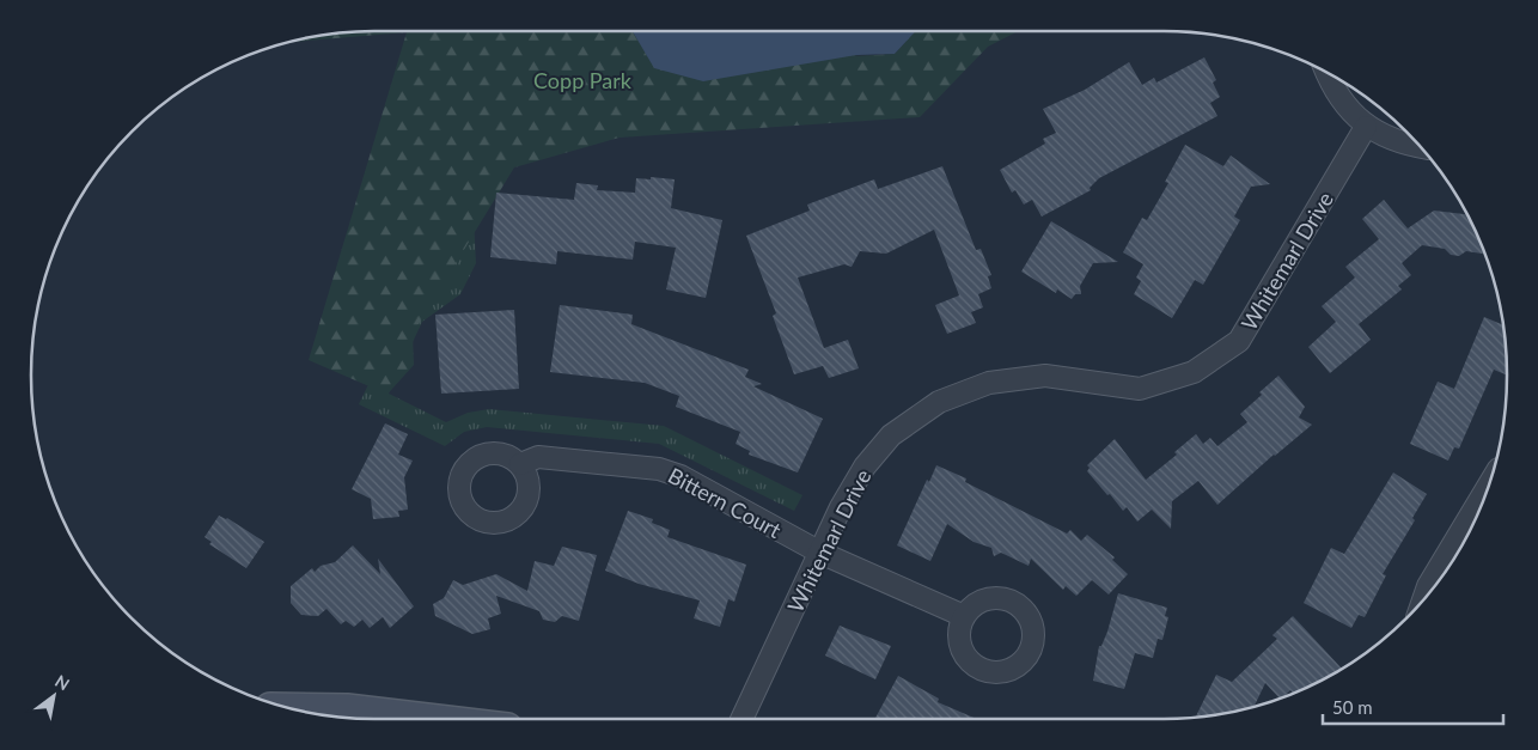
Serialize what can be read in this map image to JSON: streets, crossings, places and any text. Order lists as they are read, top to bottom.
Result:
{
  "streets": {
    "street": ["Whitemarl Drive", "Bittern Court"]
  },
  "crossings": [
    ["Whitemarl Drive", "Bittern Court"]
  ],
  "parks": ["Copp Park"],
  "scale_bar": "50 m",
  "north": "top right"
}
